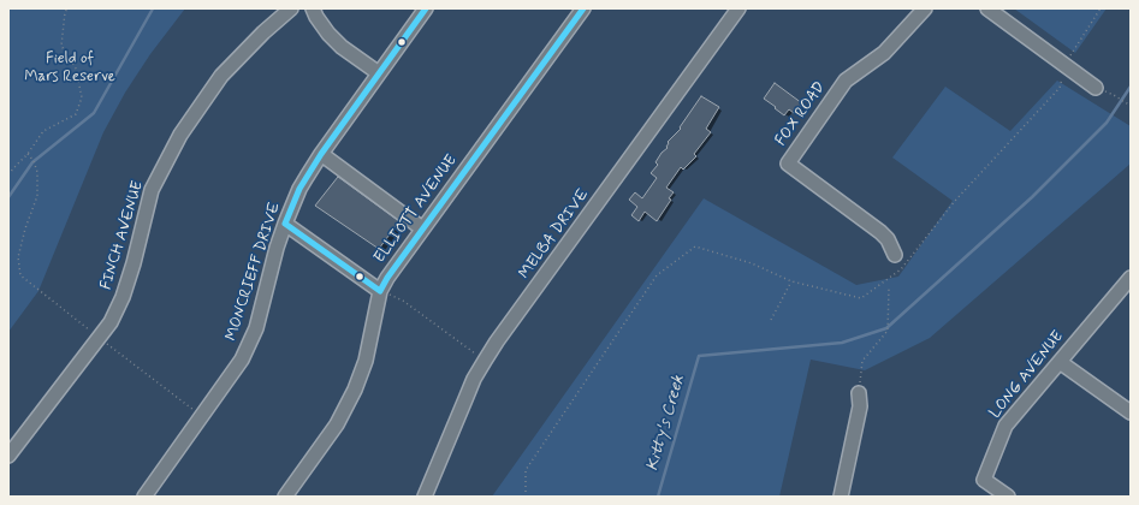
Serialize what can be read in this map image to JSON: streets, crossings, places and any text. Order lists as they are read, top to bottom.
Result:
{
  "streets": {
    "street": [
      "FOX ROAD",
      "ELLIOTT AVENUE",
      "MELBA DRIVE",
      "FINCH AVENUE",
      "MONCRIEFF DRIVE",
      "LONG AVENUE"
    ]
  },
  "water": ["Kitty's Creek"],
  "parks": ["Field of Mars Reserve"]
}
